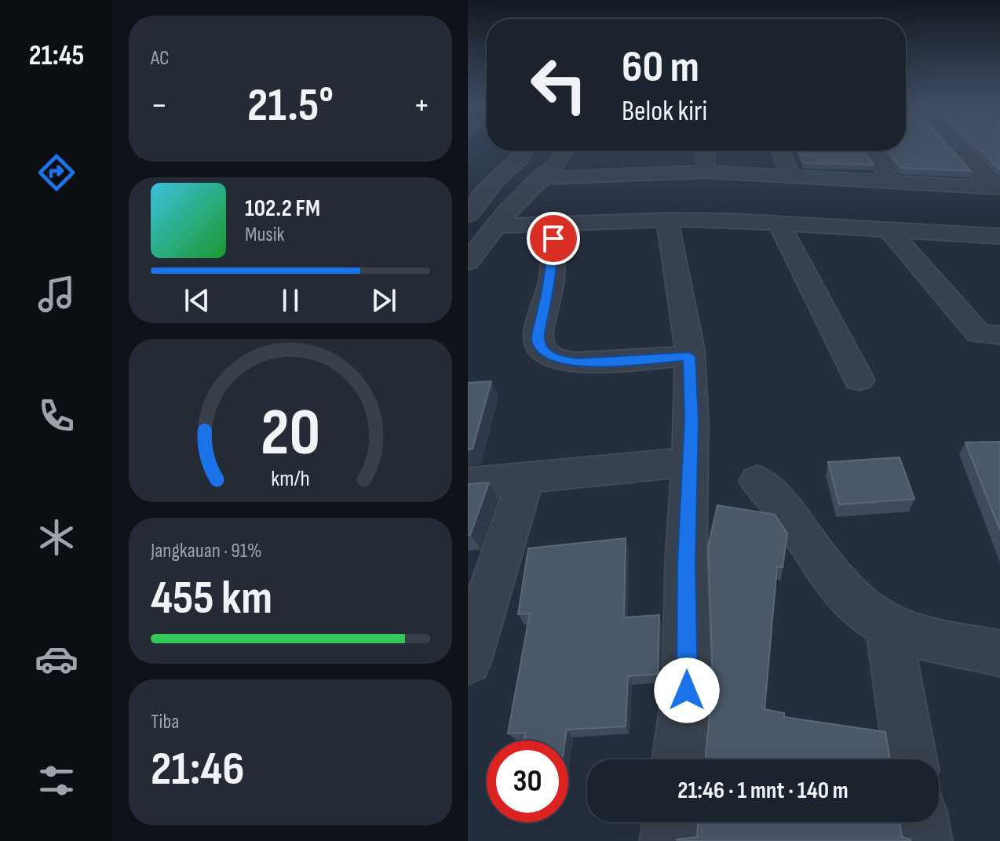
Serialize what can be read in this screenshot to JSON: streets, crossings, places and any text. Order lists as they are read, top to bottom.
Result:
{
  "page": {
    "tabs": "21:45",
    "tile": [
      "AC",
      ["Jangkauan · 91%", "455 km"],
      ["Tiba", "21:46"]
    ],
    "turn": ["60 m", "Belok kiri"],
    "heat": ["−", "21.5°", "+"],
    "song": ["102.2 FM", "Musik"],
    "limit": "30",
    "trip": "21:46 · 1 mnt · 140 m",
    "gauge": ["20", "km/h"]
  }
}
